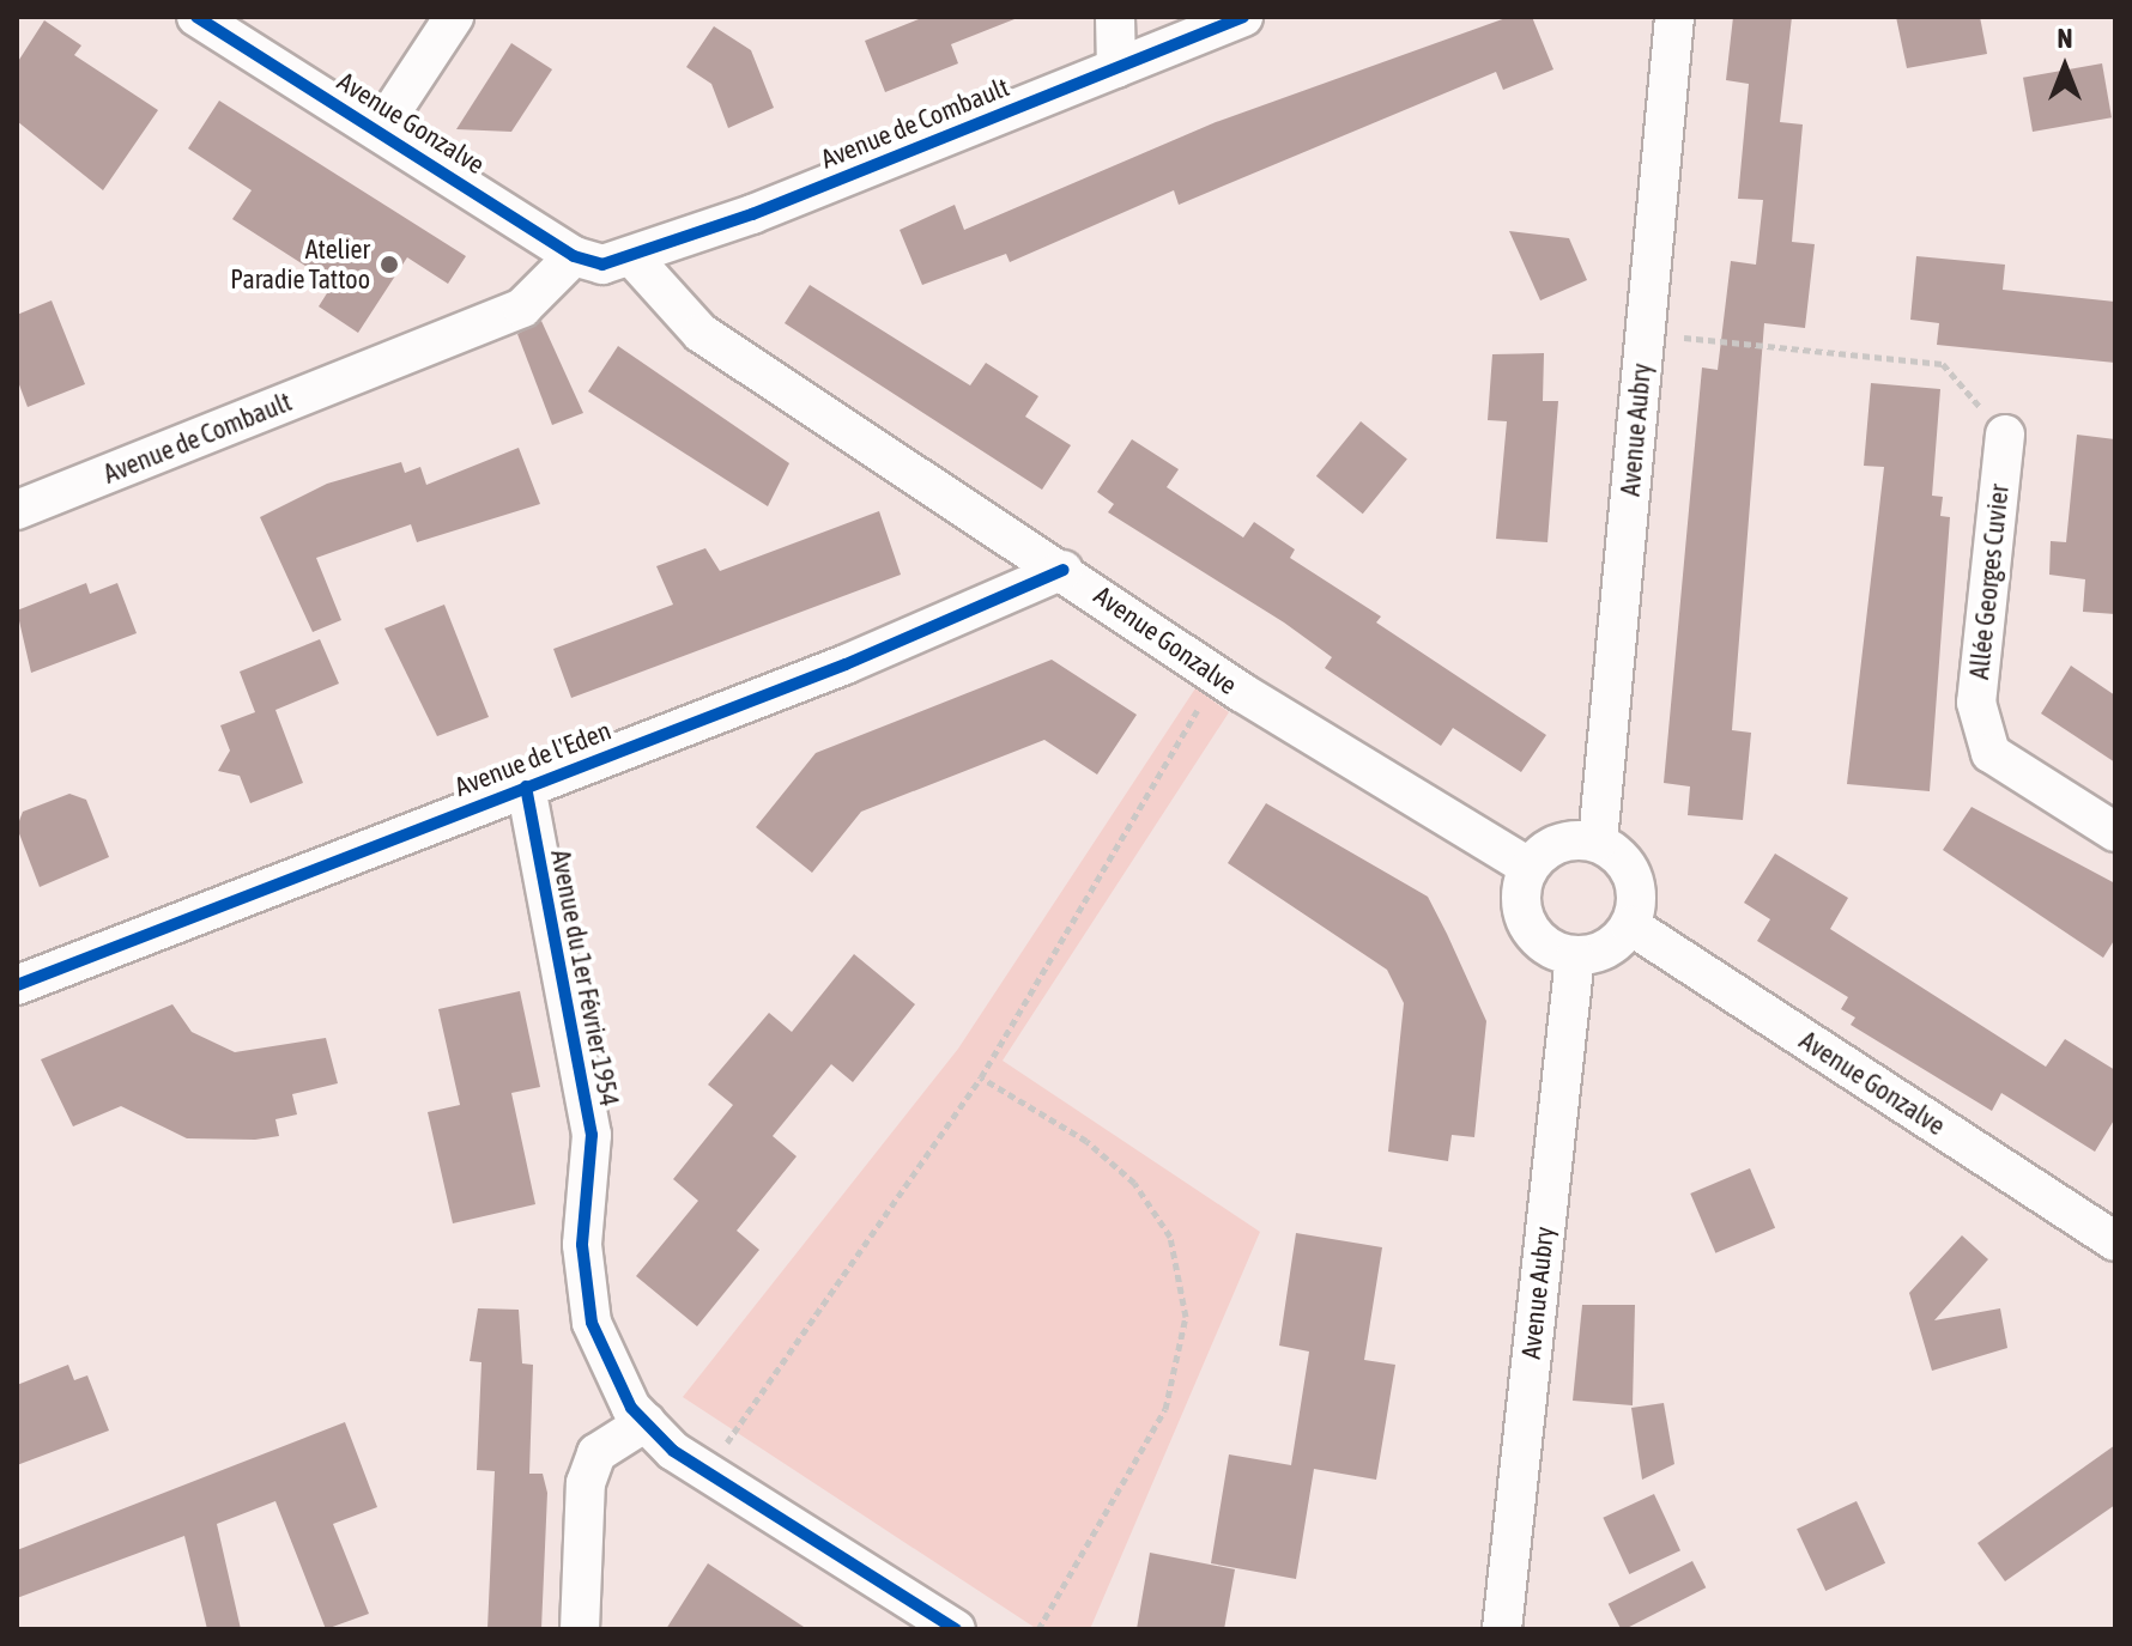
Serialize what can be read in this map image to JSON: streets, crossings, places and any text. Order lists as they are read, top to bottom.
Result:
{
  "streets": {
    "street": [
      "Avenue Gonzalve",
      "Avenue de Combault",
      "Avenue Aubry",
      "Allée Georges Cuvier",
      "Avenue de l'Eden",
      "Avenue du 1er Février 1954"
    ]
  },
  "crossings": [
    ["Avenue Gonzalve", "Avenue de Combault"],
    ["Avenue Gonzalve", "Avenue Aubry"],
    ["Avenue Gonzalve", "Avenue de l'Eden"],
    ["Avenue de l'Eden", "Avenue du 1er Février 1954"]
  ],
  "places": ["Atelier Paradie Tattoo"],
  "north": "top"
}
